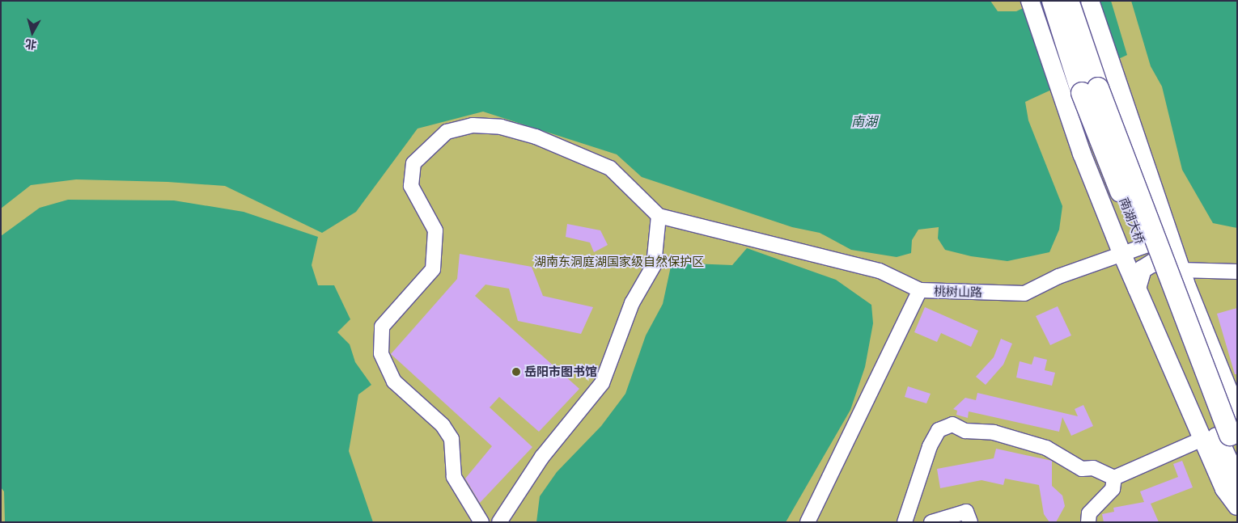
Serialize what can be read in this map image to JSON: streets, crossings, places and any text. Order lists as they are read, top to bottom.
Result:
{
  "streets": {
    "highway": ["南湖大桥"],
    "street": ["桃树山路"]
  },
  "water": ["南湖"],
  "parks": ["湖南东洞庭湖国家级自然保护区"],
  "places": ["岳阳市图书馆"],
  "north": "bottom"
}
